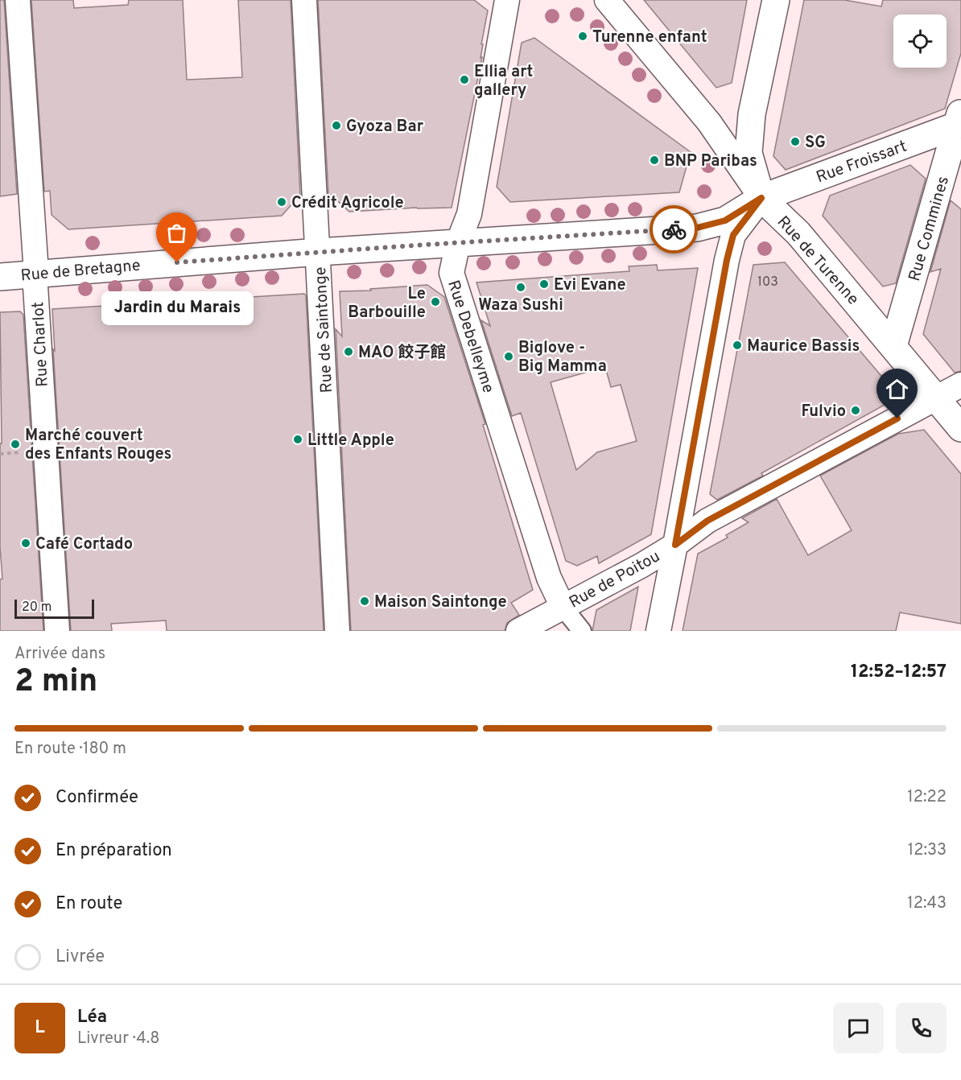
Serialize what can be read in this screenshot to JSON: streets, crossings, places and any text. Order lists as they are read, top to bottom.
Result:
{
  "streets": {
    "street": [
      "Rue Froissart",
      "Rue Commines",
      "Rue de Turenne",
      "Rue de Bretagne",
      "Rue de Saintonge",
      "Rue Debelleyme",
      "Rue Charlot",
      "Rue de Poitou"
    ]
  },
  "crossings": [
    ["Rue Froissart", "Rue Commines"],
    ["Rue Froissart", "Rue de Turenne"],
    ["Rue Froissart", "Rue de Bretagne"],
    ["Rue Commines", "Rue de Turenne"],
    ["Rue de Turenne", "Rue de Bretagne"],
    ["Rue de Turenne", "Rue de Poitou"],
    ["Rue de Bretagne", "Rue de Saintonge"],
    ["Rue de Bretagne", "Rue Debelleyme"],
    ["Rue de Bretagne", "Rue Charlot"],
    ["Rue Debelleyme", "Rue de Poitou"]
  ],
  "places": [
    "Turenne enfant",
    "Ellia art gallery",
    "Gyoza Bar",
    "SG",
    "BNP Paribas",
    "Crédit Agricole",
    "Jardin du Marais",
    "Evi Evane",
    "Waza Sushi",
    "Le Barbouille",
    "Maurice Bassis",
    "MAO 餃子館",
    "Biglove - Big Mamma",
    "Fulvio",
    "Little Apple",
    "Marché couvert des Enfants Rouges",
    "Café Cortado",
    "Maison Saintonge"
  ],
  "house_numbers": ["103"],
  "scale_bar": "20 m",
  "page": {
    "bubble": "Jardin du Marais",
    "scale": "20 m",
    "heading": ["2 min", "Arrivée dans", "12:52–12:57"],
    "panel": ["Léa", "Livreur · 4.8"],
    "bar": "En route · 180 m",
    "list": [
      ["Confirmée", "12:22"],
      ["En préparation", "12:33"],
      ["En route", "12:43"],
      "Livrée"
    ],
    "round": "L"
  }
}
